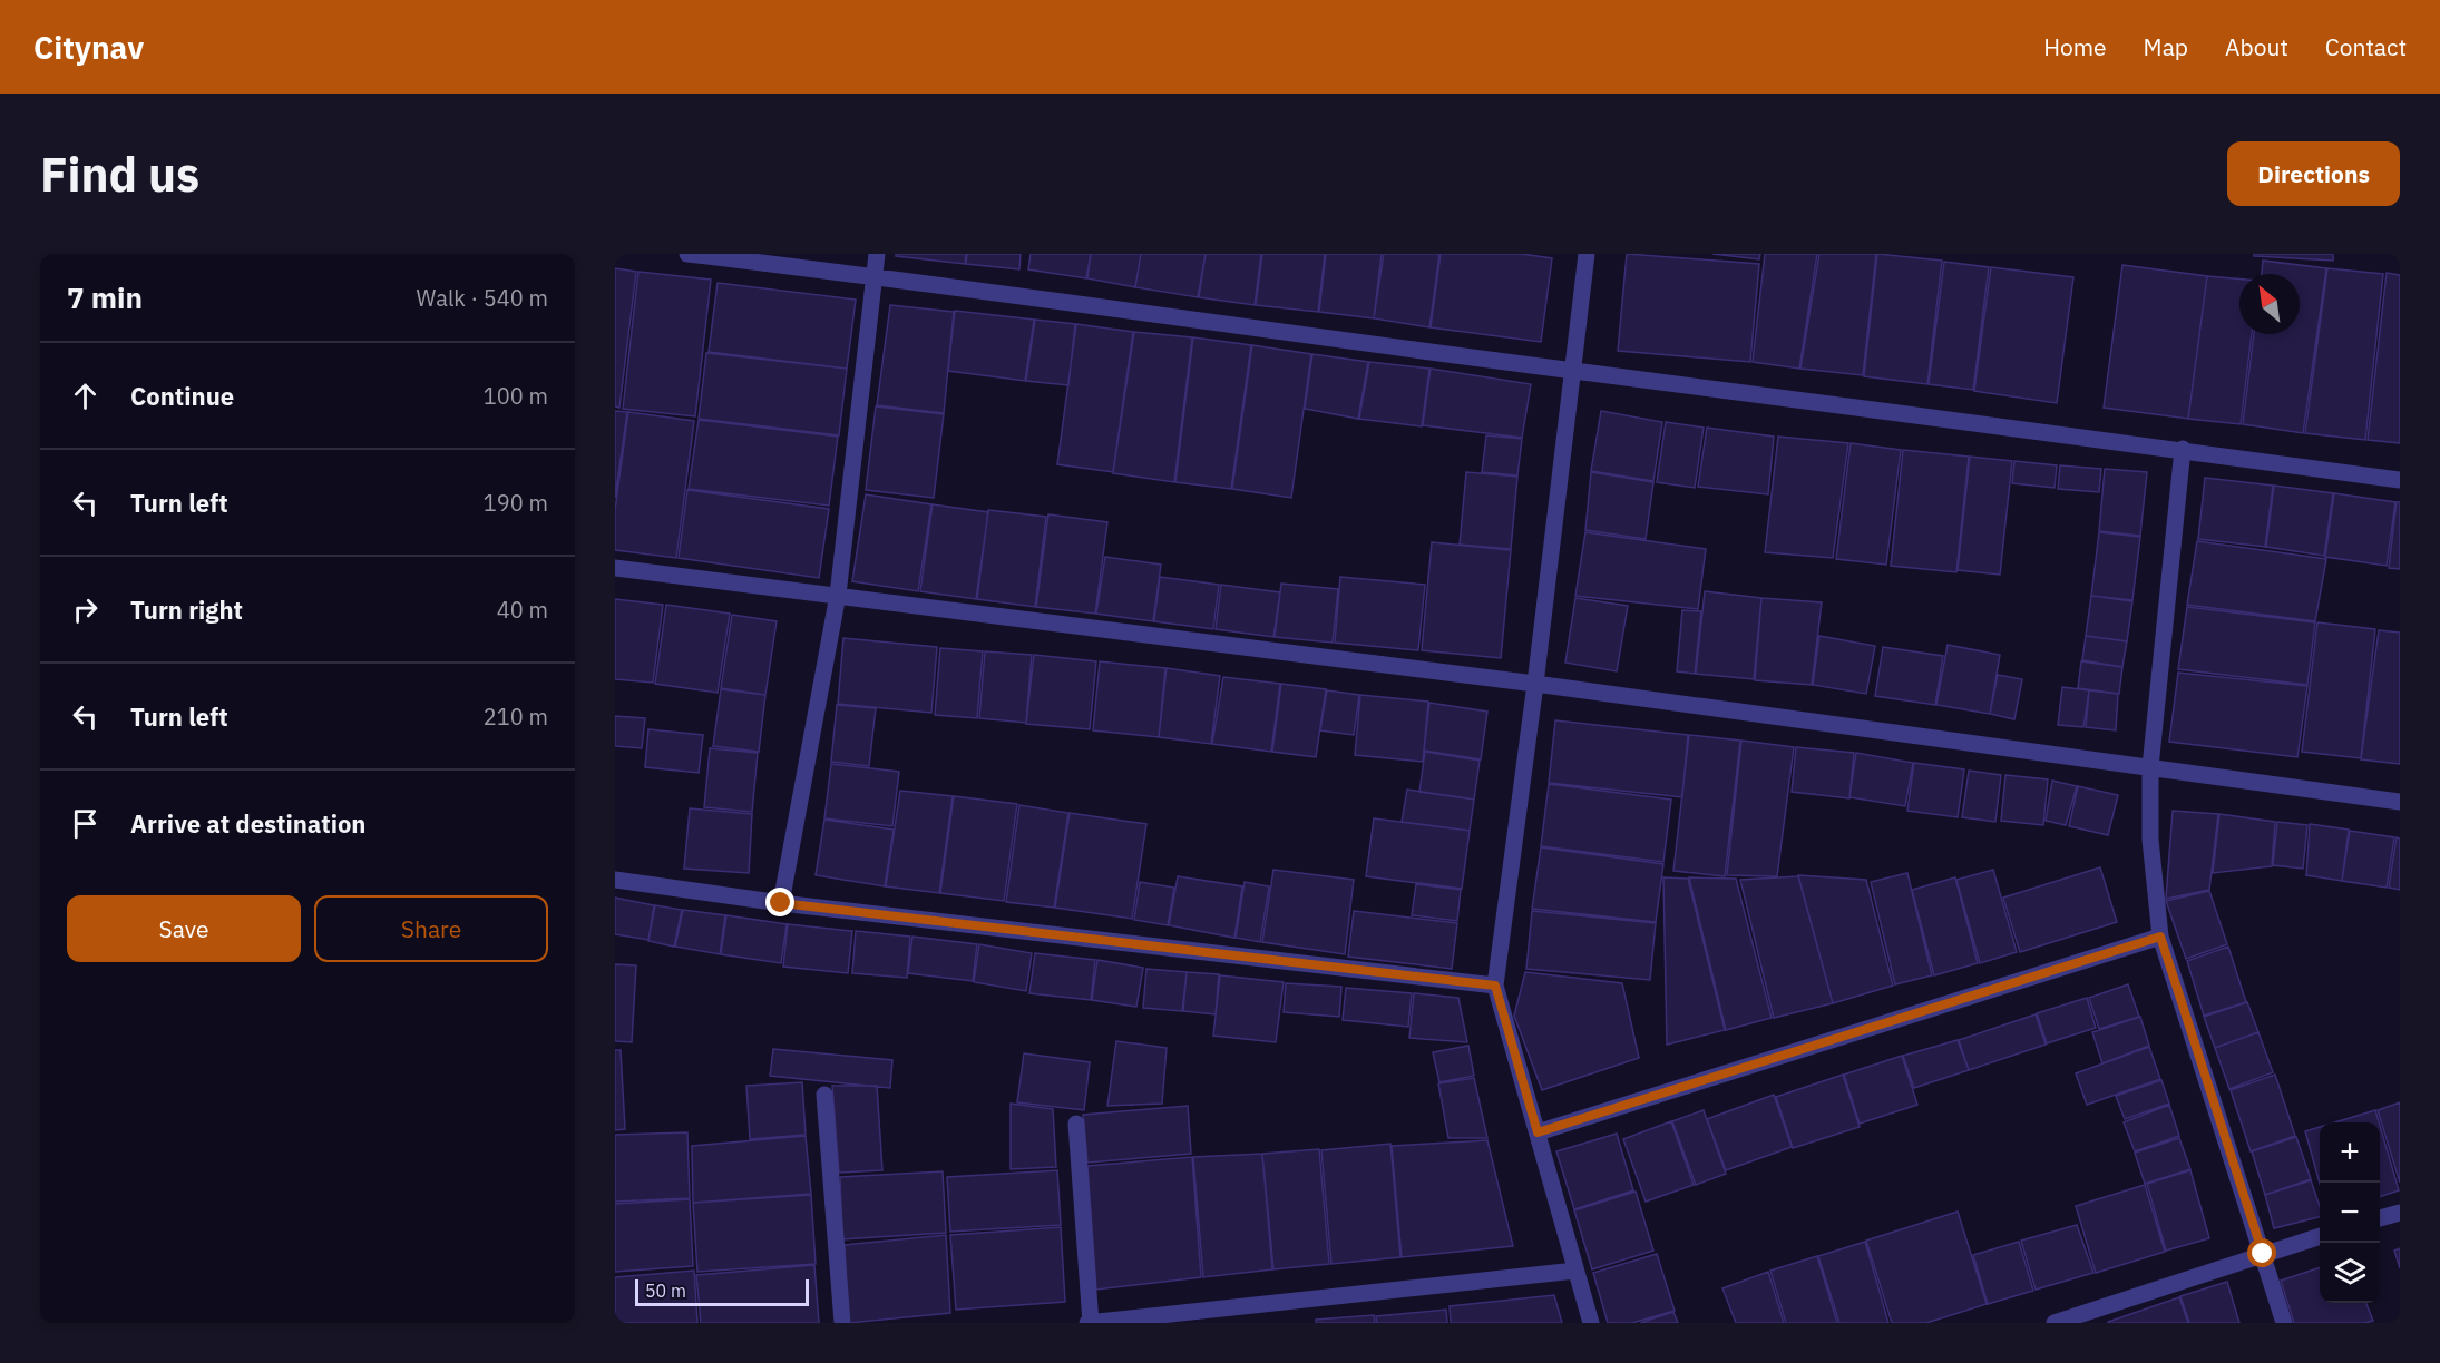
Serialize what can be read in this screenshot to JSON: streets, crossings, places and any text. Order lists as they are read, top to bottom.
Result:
{
  "scale_bar": "50 m",
  "north": "top left",
  "page": {
    "header": "Citynav",
    "nav": [
      "Home",
      "Map",
      "About",
      "Contact"
    ],
    "buttons": [
      "Directions",
      ["Save", "Share"]
    ],
    "title": "Find us",
    "heading": ["7 min", "Walk · 540 m"],
    "list": [
      ["Continue", "100 m"],
      ["Turn left", "190 m"],
      ["Turn right", "40 m"],
      ["Turn left", "210 m"],
      "Arrive at destination"
    ],
    "map_buttons": ["+", "−"],
    "scale": "50 m"
  }
}
